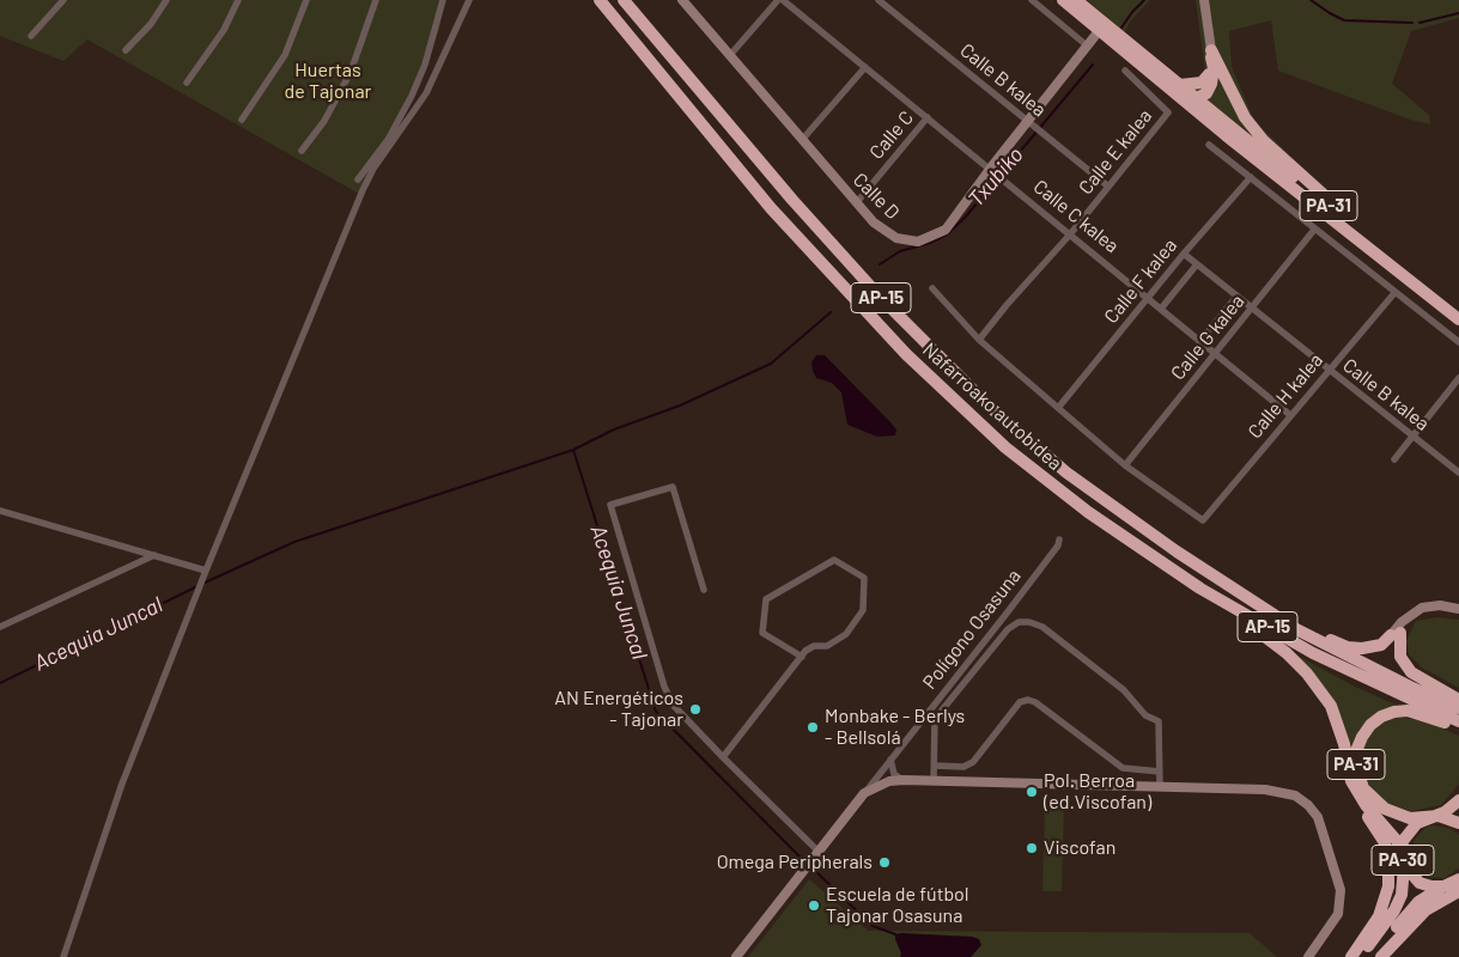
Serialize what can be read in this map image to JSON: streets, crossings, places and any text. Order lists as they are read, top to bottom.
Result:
{
  "streets": {
    "highway": [
      "PA-31",
      "AP-15",
      "Nafarroako autobidea",
      "PA-30"
    ],
    "street": [
      "Calle B kalea",
      "Calle C",
      "Calle E kalea",
      "Calle D",
      "Calle C kalea",
      "Calle F kalea",
      "Calle G kalea",
      "Calle H kalea",
      "Polígono Osasuna"
    ]
  },
  "crossings": [
    ["Calle B kalea", "Calle E kalea"],
    ["Calle B kalea", "Calle D"],
    ["Calle B kalea", "Calle F kalea"],
    ["Calle B kalea", "Calle G kalea"],
    ["Calle B kalea", "Calle H kalea"],
    ["Calle C", "Calle D"],
    ["Calle C", "Calle C kalea"],
    ["Calle E kalea", "Calle C kalea"],
    ["Calle D", "PA-31"],
    ["Calle D", "Calle C kalea"],
    ["PA-31", "PA-30"],
    ["Calle C kalea", "Calle F kalea"],
    ["Calle C kalea", "Calle G kalea"],
    ["Calle C kalea", "Calle H kalea"],
    ["AP-15", "Nafarroako autobidea"],
    ["Calle G kalea", "Calle H kalea"]
  ],
  "water": ["Txubiko", "Acequia Juncal"],
  "parks": ["Huertas de Tajonar"],
  "places": [
    "AN Energéticos - Tajonar",
    "Monbake - Berlys - Bellsolá",
    "Pol. Berroa (ed.Viscofan)",
    "Viscofan",
    "Omega Peripherals",
    "Escuela de fútbol Tajonar Osasuna"
  ]
}
